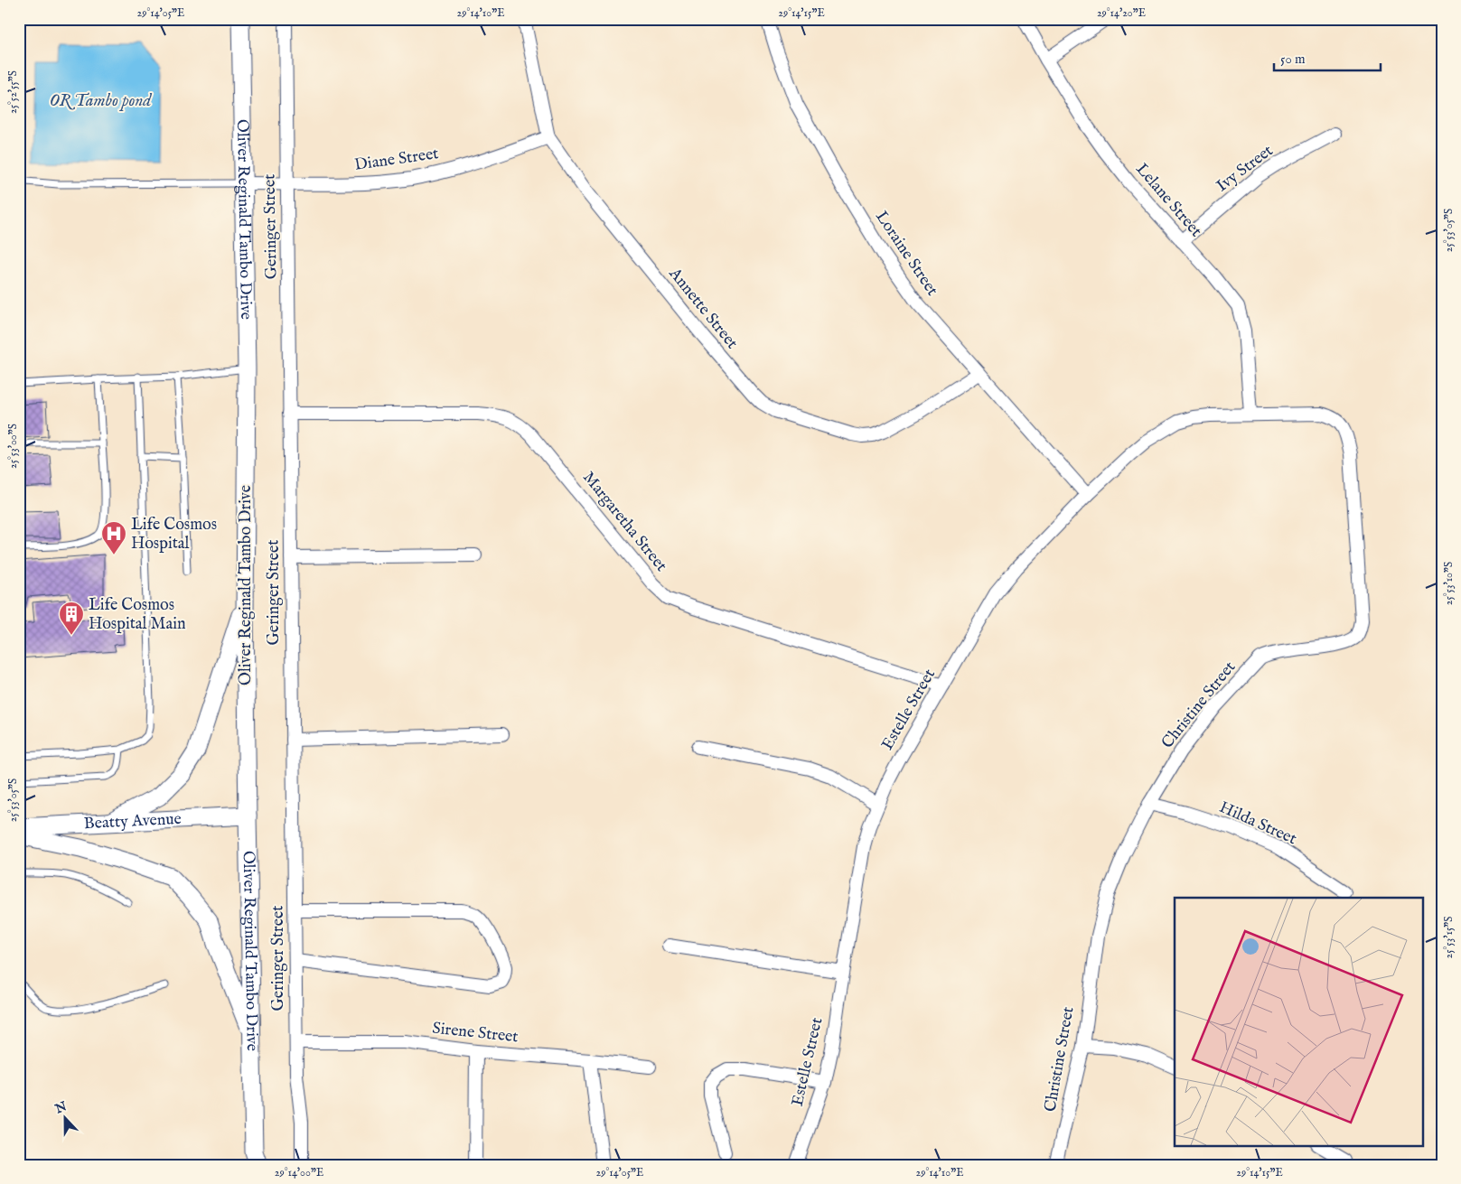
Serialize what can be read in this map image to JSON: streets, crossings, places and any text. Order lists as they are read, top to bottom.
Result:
{
  "streets": {
    "main road": ["Oliver Reginald Tambo Drive", "Beatty Avenue"],
    "street": [
      "Diane Street",
      "Ivy Street",
      "Lelane Street",
      "Geringer Street",
      "Loraine Street",
      "Annette Street",
      "Margaretha Street",
      "Christine Street",
      "Estelle Street",
      "Hilda Street",
      "Sirene Street"
    ]
  },
  "crossings": [
    ["Diane Street", "Oliver Reginald Tambo Drive"],
    ["Diane Street", "Geringer Street"],
    ["Diane Street", "Annette Street"],
    ["Ivy Street", "Lelane Street"],
    ["Lelane Street", "Christine Street"],
    ["Lelane Street", "Estelle Street"],
    ["Oliver Reginald Tambo Drive", "Beatty Avenue"],
    ["Geringer Street", "Margaretha Street"],
    ["Geringer Street", "Sirene Street"],
    ["Loraine Street", "Annette Street"],
    ["Loraine Street", "Estelle Street"],
    ["Margaretha Street", "Estelle Street"],
    ["Christine Street", "Estelle Street"],
    ["Christine Street", "Hilda Street"]
  ],
  "water": ["OR Tambo pond"],
  "places": {
    "hospital": ["Life Cosmos Hospital"],
    "building": ["Life Cosmos Hospital Main"]
  },
  "scale_bar": "50 m",
  "north": "top",
  "coordinates": [
    "29°14'05\"E",
    "29°14'10\"E",
    "29°14'15\"E",
    "29°14'20\"E",
    "25°52'55\"S",
    "25°53'05\"S",
    "25°53'00\"S",
    "25°53'10\"S",
    "25°53'15\"S",
    "29°14'00\"E"
  ]
}
